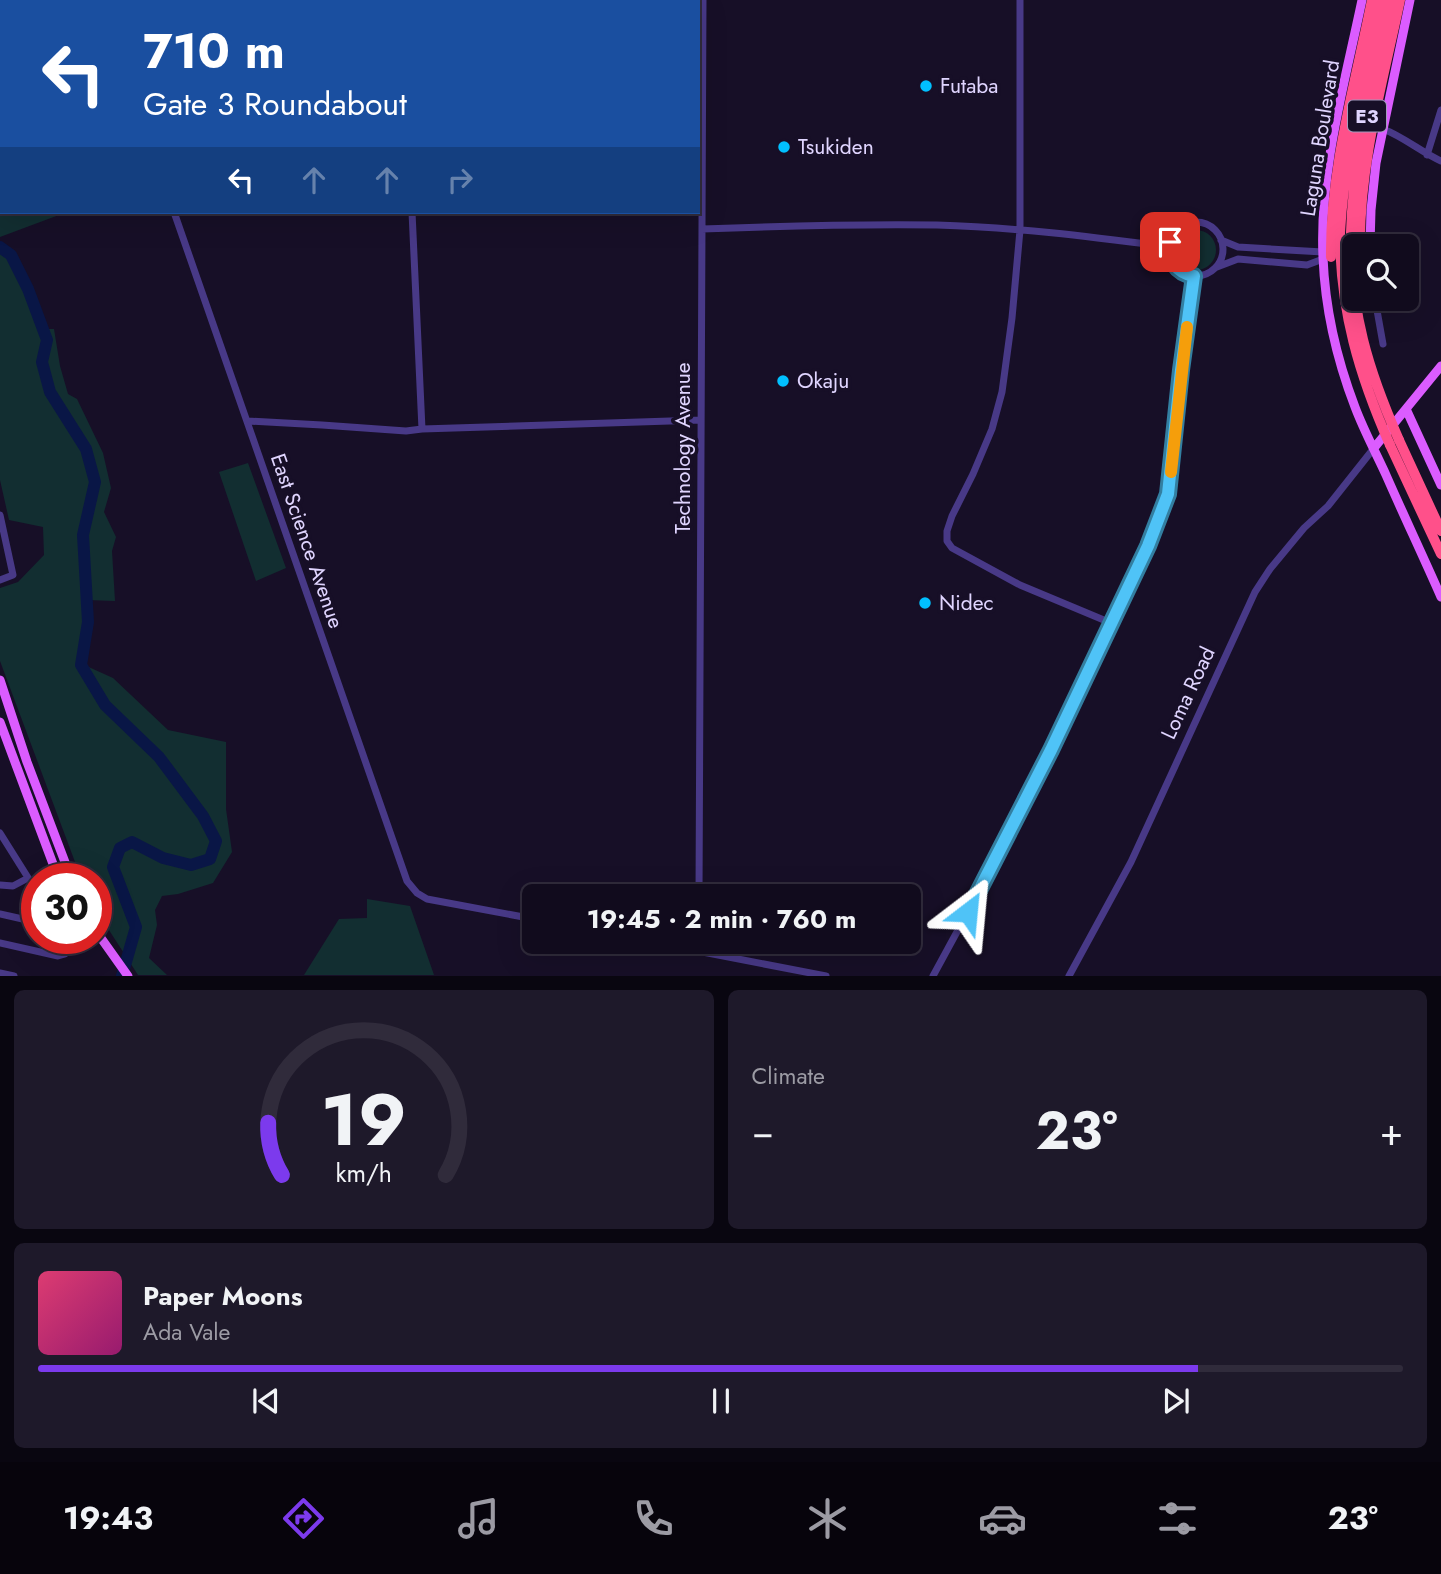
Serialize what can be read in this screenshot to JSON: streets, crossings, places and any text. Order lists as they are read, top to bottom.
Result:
{
  "streets": {
    "highway": ["E3"],
    "main road": ["Laguna Boulevard"],
    "street": ["Technology Avenue", "East Science Avenue", "Loma Road"]
  },
  "crossings": [
    ["Laguna Boulevard", "Loma Road"]
  ],
  "places": [
    "Futaba",
    "Tsukiden",
    "Okaju",
    "Nidec"
  ],
  "page": {
    "turn": ["710 m", "Gate 3 Roundabout"],
    "limit": "30",
    "trip": "19:45 · 2 min · 760 m",
    "tile": "Climate",
    "heat": ["−", "23°", "+"],
    "song": ["Paper Moons", "Ada Vale"],
    "tabs": ["19:43", "23°"],
    "gauge": ["19", "km/h"]
  }
}
